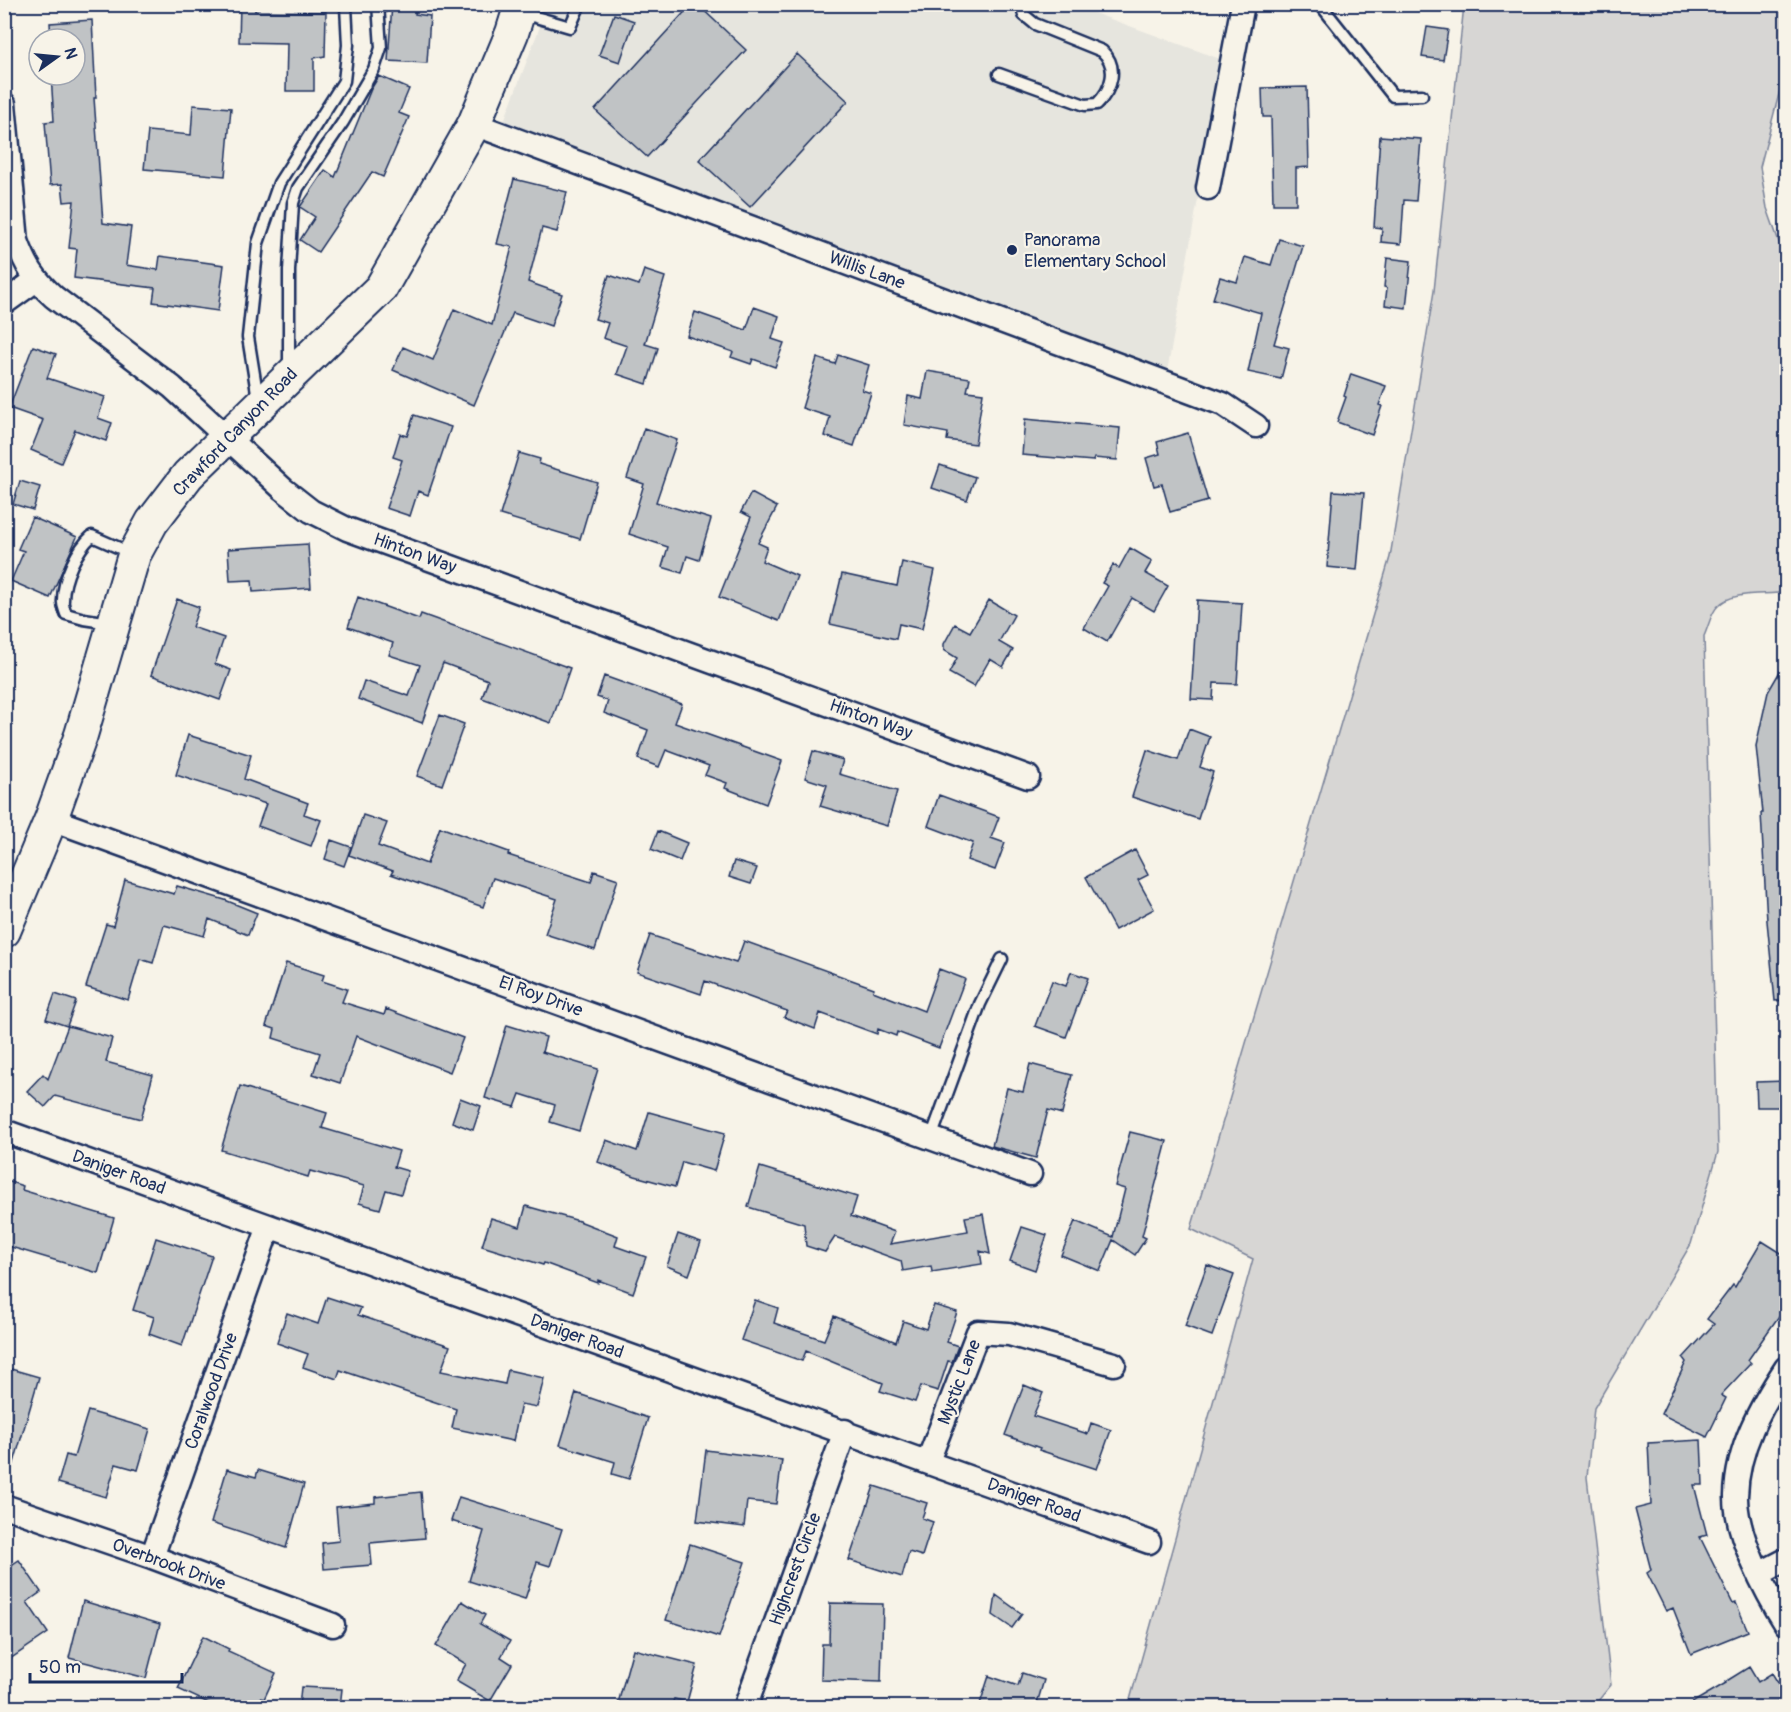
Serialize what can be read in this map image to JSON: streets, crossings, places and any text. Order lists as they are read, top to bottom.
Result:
{
  "streets": {
    "main road": ["Crawford Canyon Road"],
    "street": [
      "Willis Lane",
      "Hinton Way",
      "El Roy Drive",
      "Daniger Road",
      "Mystic Lane",
      "Coralwood Drive",
      "Overbrook Drive",
      "Highcrest Circle"
    ]
  },
  "crossings": [
    ["Willis Lane", "Crawford Canyon Road"],
    ["Crawford Canyon Road", "Hinton Way"],
    ["Crawford Canyon Road", "El Roy Drive"],
    ["Daniger Road", "Mystic Lane"],
    ["Daniger Road", "Coralwood Drive"],
    ["Daniger Road", "Highcrest Circle"],
    ["Coralwood Drive", "Overbrook Drive"]
  ],
  "places": ["Panorama Elementary School"],
  "scale_bar": "50 m",
  "north": "right"
}
